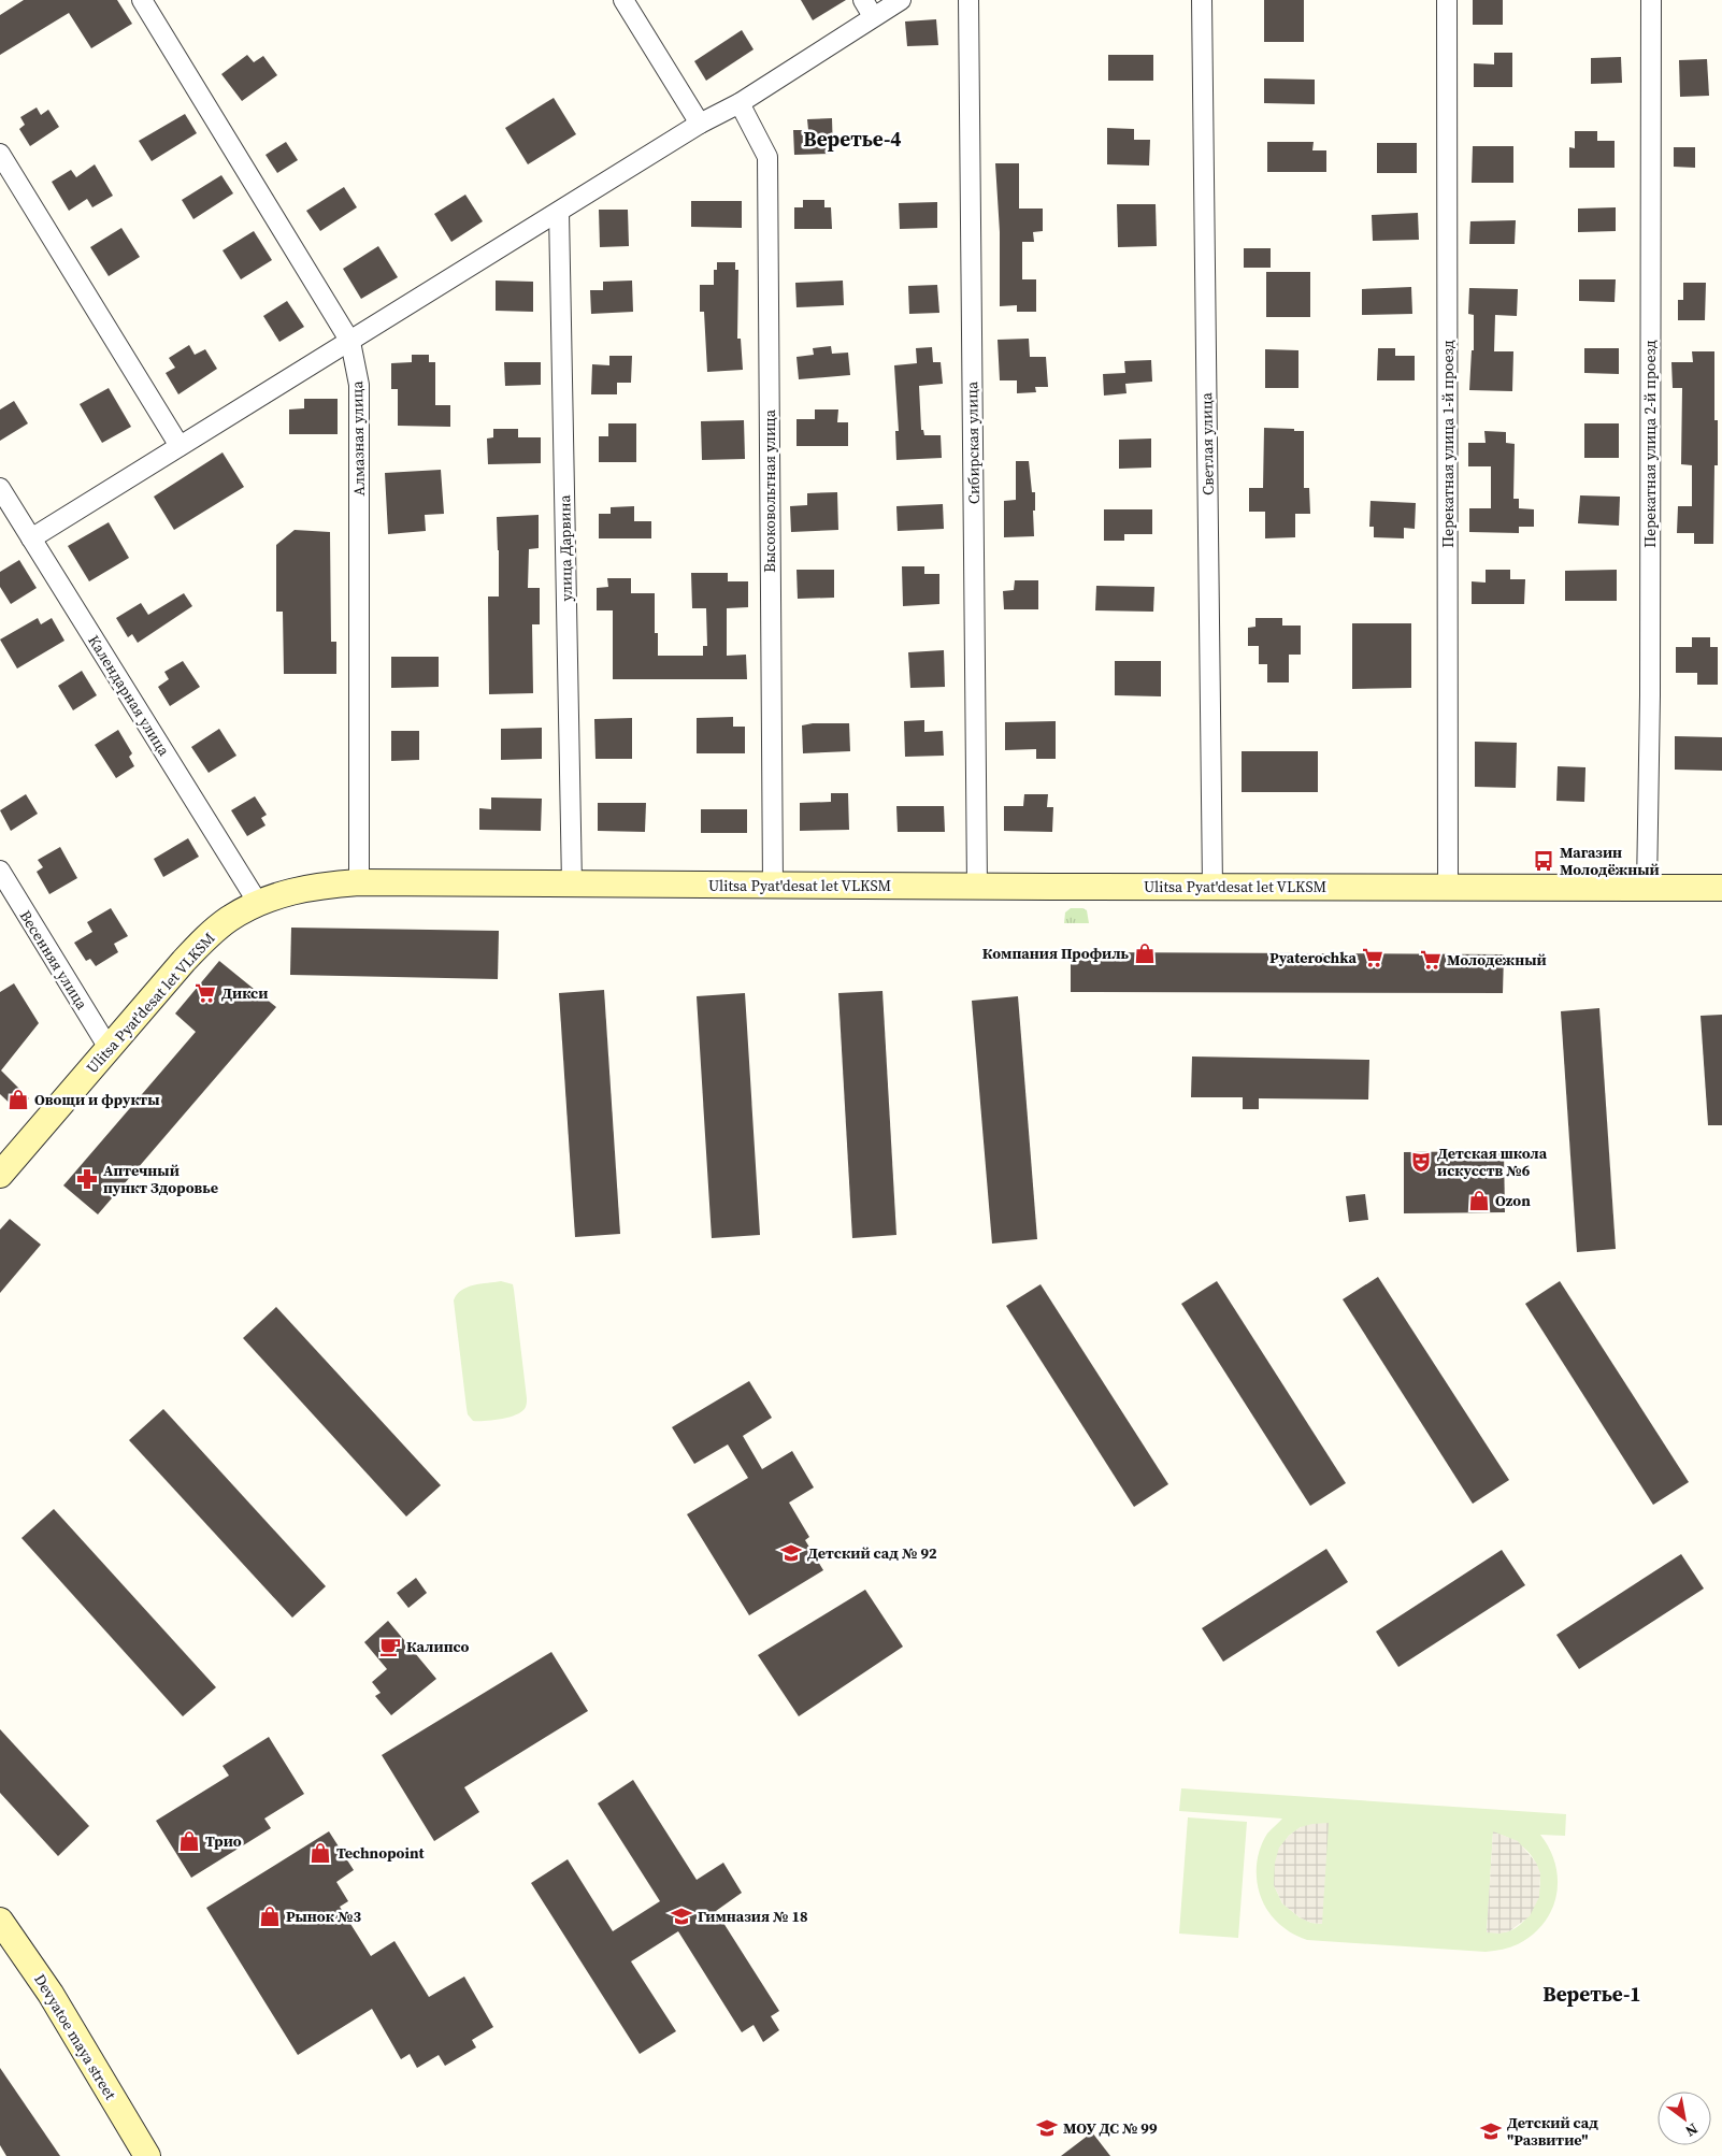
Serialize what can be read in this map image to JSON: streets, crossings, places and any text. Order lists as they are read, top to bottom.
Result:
{
  "streets": {
    "main road": ["Ulitsa Pyat'desat let VLKSM", "Devyatoe maya street"],
    "street": [
      "Алмазная улица",
      "Сибирская улица",
      "Светлая улица",
      "Перекатная улица 1-й проезд",
      "Перекатная улица 2-й проезд",
      "Высоковольтная улица",
      "улица Дарвина",
      "Календарная улица",
      "Весенняя улица"
    ]
  },
  "crossings": [
    ["Алмазная улица", "Ulitsa Pyat'desat let VLKSM"],
    ["Сибирская улица", "Ulitsa Pyat'desat let VLKSM"],
    ["Светлая улица", "Ulitsa Pyat'desat let VLKSM"],
    ["Перекатная улица 1-й проезд", "Ulitsa Pyat'desat let VLKSM"],
    ["Перекатная улица 2-й проезд", "Ulitsa Pyat'desat let VLKSM"],
    ["Высоковольтная улица", "Ulitsa Pyat'desat let VLKSM"],
    ["улица Дарвина", "Ulitsa Pyat'desat let VLKSM"],
    ["Календарная улица", "Ulitsa Pyat'desat let VLKSM"],
    ["Ulitsa Pyat'desat let VLKSM", "Весенняя улица"]
  ],
  "districts": ["Веретье-4", "Веретье-1"],
  "places": {
    "bus stop": ["Магазин Молодёжный"],
    "shop": [
      "Компания Профиль",
      "Овощи и фрукты",
      "Ozon",
      "Трио",
      "Technopoint",
      "Рынок №3"
    ],
    "supermarket": ["Pyaterochka", "Молодежный", "Дикси"],
    "theatre": ["Детская школа искусств №6"],
    "pharmacy": ["Аптечный пункт Здоровье"],
    "school or university": [
      "Детский сад № 92",
      "Гимназия № 18",
      "МОУ ДС № 99",
      "Детский сад \"Развитие\""
    ],
    "cafe": ["Калипсо"]
  },
  "north": "bottom right"
}
